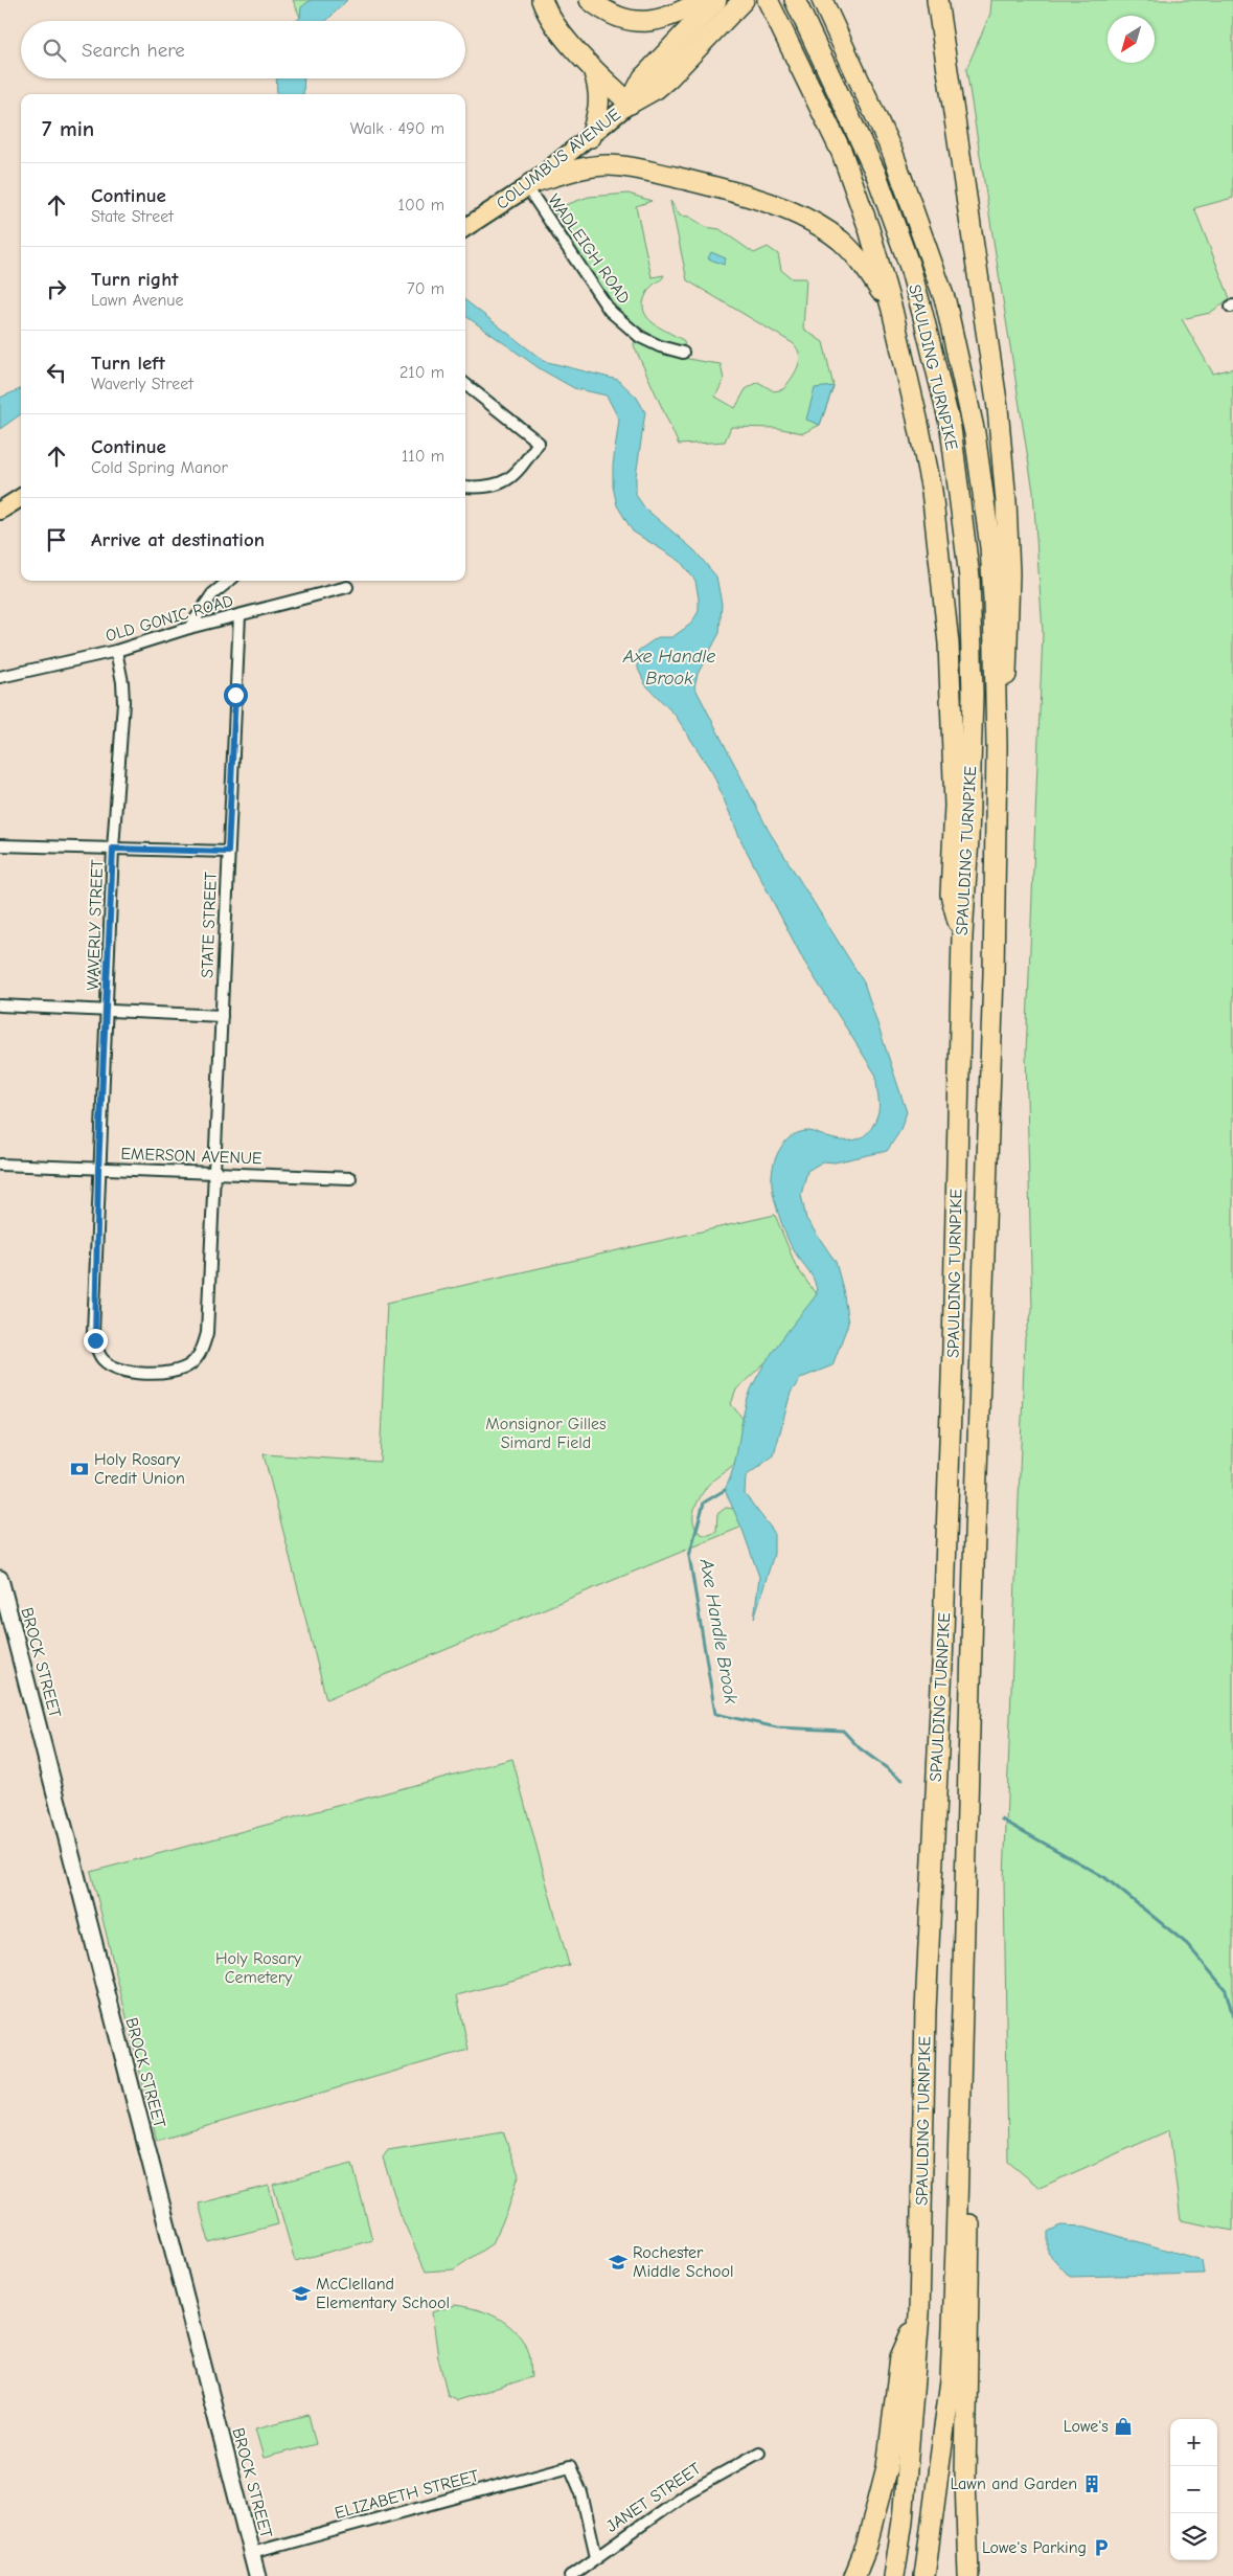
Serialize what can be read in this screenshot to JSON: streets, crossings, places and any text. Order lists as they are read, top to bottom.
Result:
{
  "streets": {
    "highway": ["SPAULDING TURNPIKE"],
    "main road": ["COLUMBUS AVENUE"],
    "street": [
      "WADLEIGH ROAD",
      "OLD GONIC ROAD",
      "WAVERLY STREET",
      "STATE STREET",
      "EMERSON AVENUE",
      "BROCK STREET",
      "ELIZABETH STREET",
      "JANET STREET"
    ]
  },
  "crossings": [
    ["COLUMBUS AVENUE", "WADLEIGH ROAD"],
    ["OLD GONIC ROAD", "WAVERLY STREET"],
    ["OLD GONIC ROAD", "STATE STREET"],
    ["WAVERLY STREET", "STATE STREET"],
    ["WAVERLY STREET", "EMERSON AVENUE"],
    ["STATE STREET", "EMERSON AVENUE"],
    ["BROCK STREET", "ELIZABETH STREET"],
    ["ELIZABETH STREET", "JANET STREET"]
  ],
  "water": ["Axe Handle Brook"],
  "parks": ["Monsignor Gilles Simard Field", "Holy Rosary Cemetery"],
  "places": {
    "bank": ["Holy Rosary Credit Union"],
    "school or university": ["Rochester Middle School", "McClelland Elementary School"],
    "shop": ["Lowe's"],
    "building": ["Lawn and Garden"],
    "parking": ["Lowe's Parking"]
  },
  "north": "bottom left",
  "page": {
    "search": "Search here",
    "heading": ["7 min", "Walk · 490 m"],
    "list": [
      ["Continue", "State Street", "100 m"],
      ["Turn right", "Lawn Avenue", "70 m"],
      ["Turn left", "Waverly Street", "210 m"],
      ["Continue", "Cold Spring Manor", "110 m"],
      "Arrive at destination"
    ],
    "map_buttons": ["+", "−"]
  }
}
